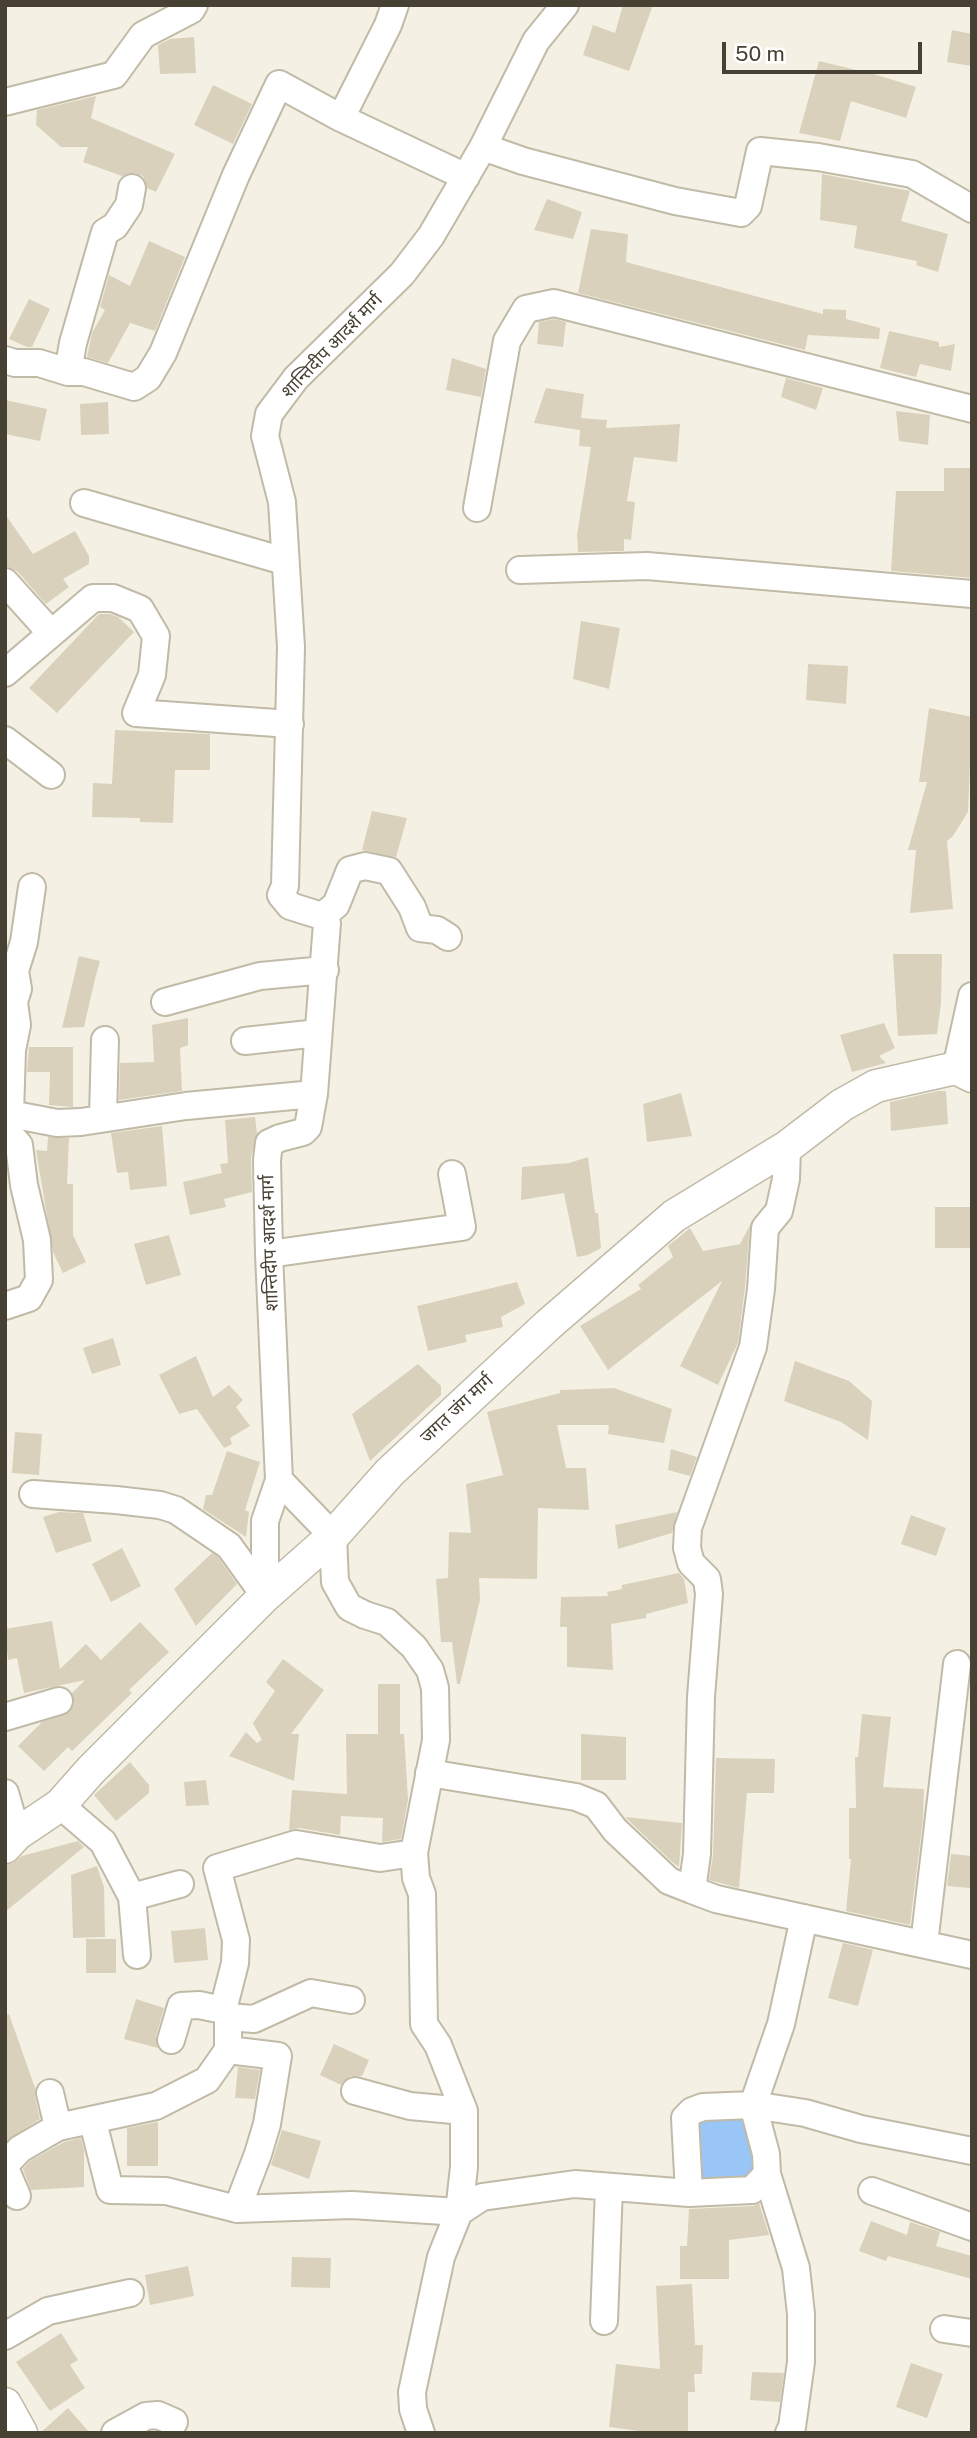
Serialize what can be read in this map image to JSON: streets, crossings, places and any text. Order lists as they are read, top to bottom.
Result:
{
  "streets": {
    "street": ["शान्तिदीप आदर्श मार्ग", "जगत जंग मार्ग"]
  },
  "crossings": [
    ["शान्तिदीप आदर्श मार्ग", "जगत जंग मार्ग"]
  ],
  "scale_bar": "50 m"
}
